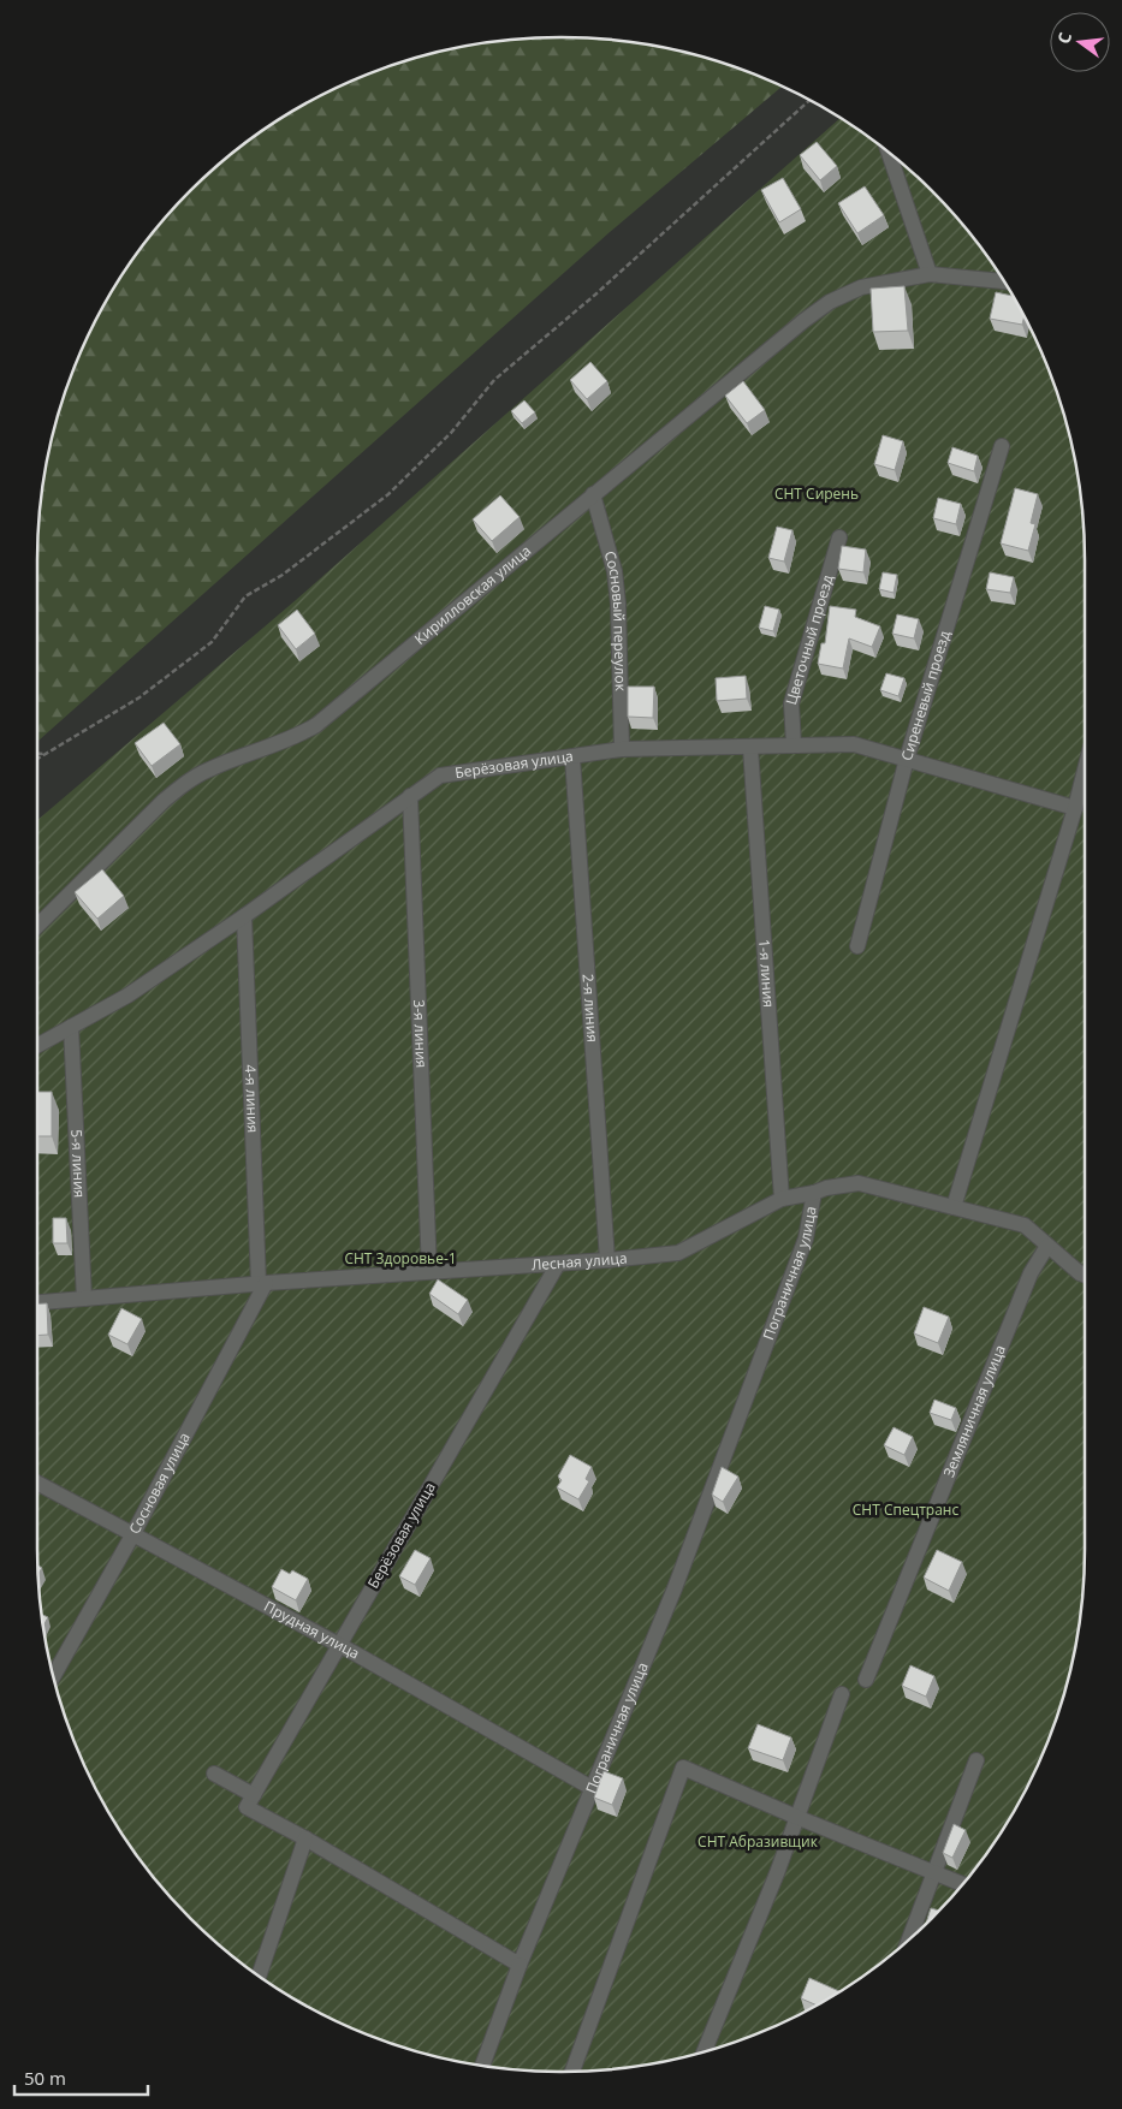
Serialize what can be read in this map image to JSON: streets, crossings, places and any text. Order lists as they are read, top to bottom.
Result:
{
  "streets": {
    "street": [
      "Кирилловская улица",
      "Сосновый переулок",
      "Цветочный проезд",
      "Сиреневый проезд",
      "Берёзовая улица",
      "1-я линия",
      "2-я линия",
      "3-я линия",
      "4-я линия",
      "5-я линия",
      "Лесная улица",
      "Пограничная улица",
      "Земляничная улица",
      "Сосновая улица",
      "Прудная улица"
    ]
  },
  "crossings": [
    ["Кирилловская улица", "Сосновый переулок"],
    ["Сосновый переулок", "Берёзовая улица"],
    ["Цветочный проезд", "Берёзовая улица"],
    ["Сиреневый проезд", "Берёзовая улица"],
    ["Берёзовая улица", "1-я линия"],
    ["Берёзовая улица", "2-я линия"],
    ["Берёзовая улица", "3-я линия"],
    ["Берёзовая улица", "4-я линия"],
    ["Берёзовая улица", "5-я линия"],
    ["Берёзовая улица", "Лесная улица"],
    ["Берёзовая улица", "Прудная улица"],
    ["1-я линия", "Лесная улица"],
    ["2-я линия", "Лесная улица"],
    ["3-я линия", "Лесная улица"],
    ["4-я линия", "Лесная улица"],
    ["4-я линия", "Сосновая улица"],
    ["5-я линия", "Лесная улица"],
    ["Лесная улица", "Пограничная улица"],
    ["Лесная улица", "Земляничная улица"],
    ["Лесная улица", "Сосновая улица"],
    ["Пограничная улица", "Прудная улица"],
    ["Сосновая улица", "Прудная улица"]
  ],
  "parks": [
    "СНТ Сирень",
    "СНТ Здоровье-1",
    "СНТ Спецтранс",
    "СНТ Абразивщик"
  ],
  "scale_bar": "50 m",
  "north": "left"
}
